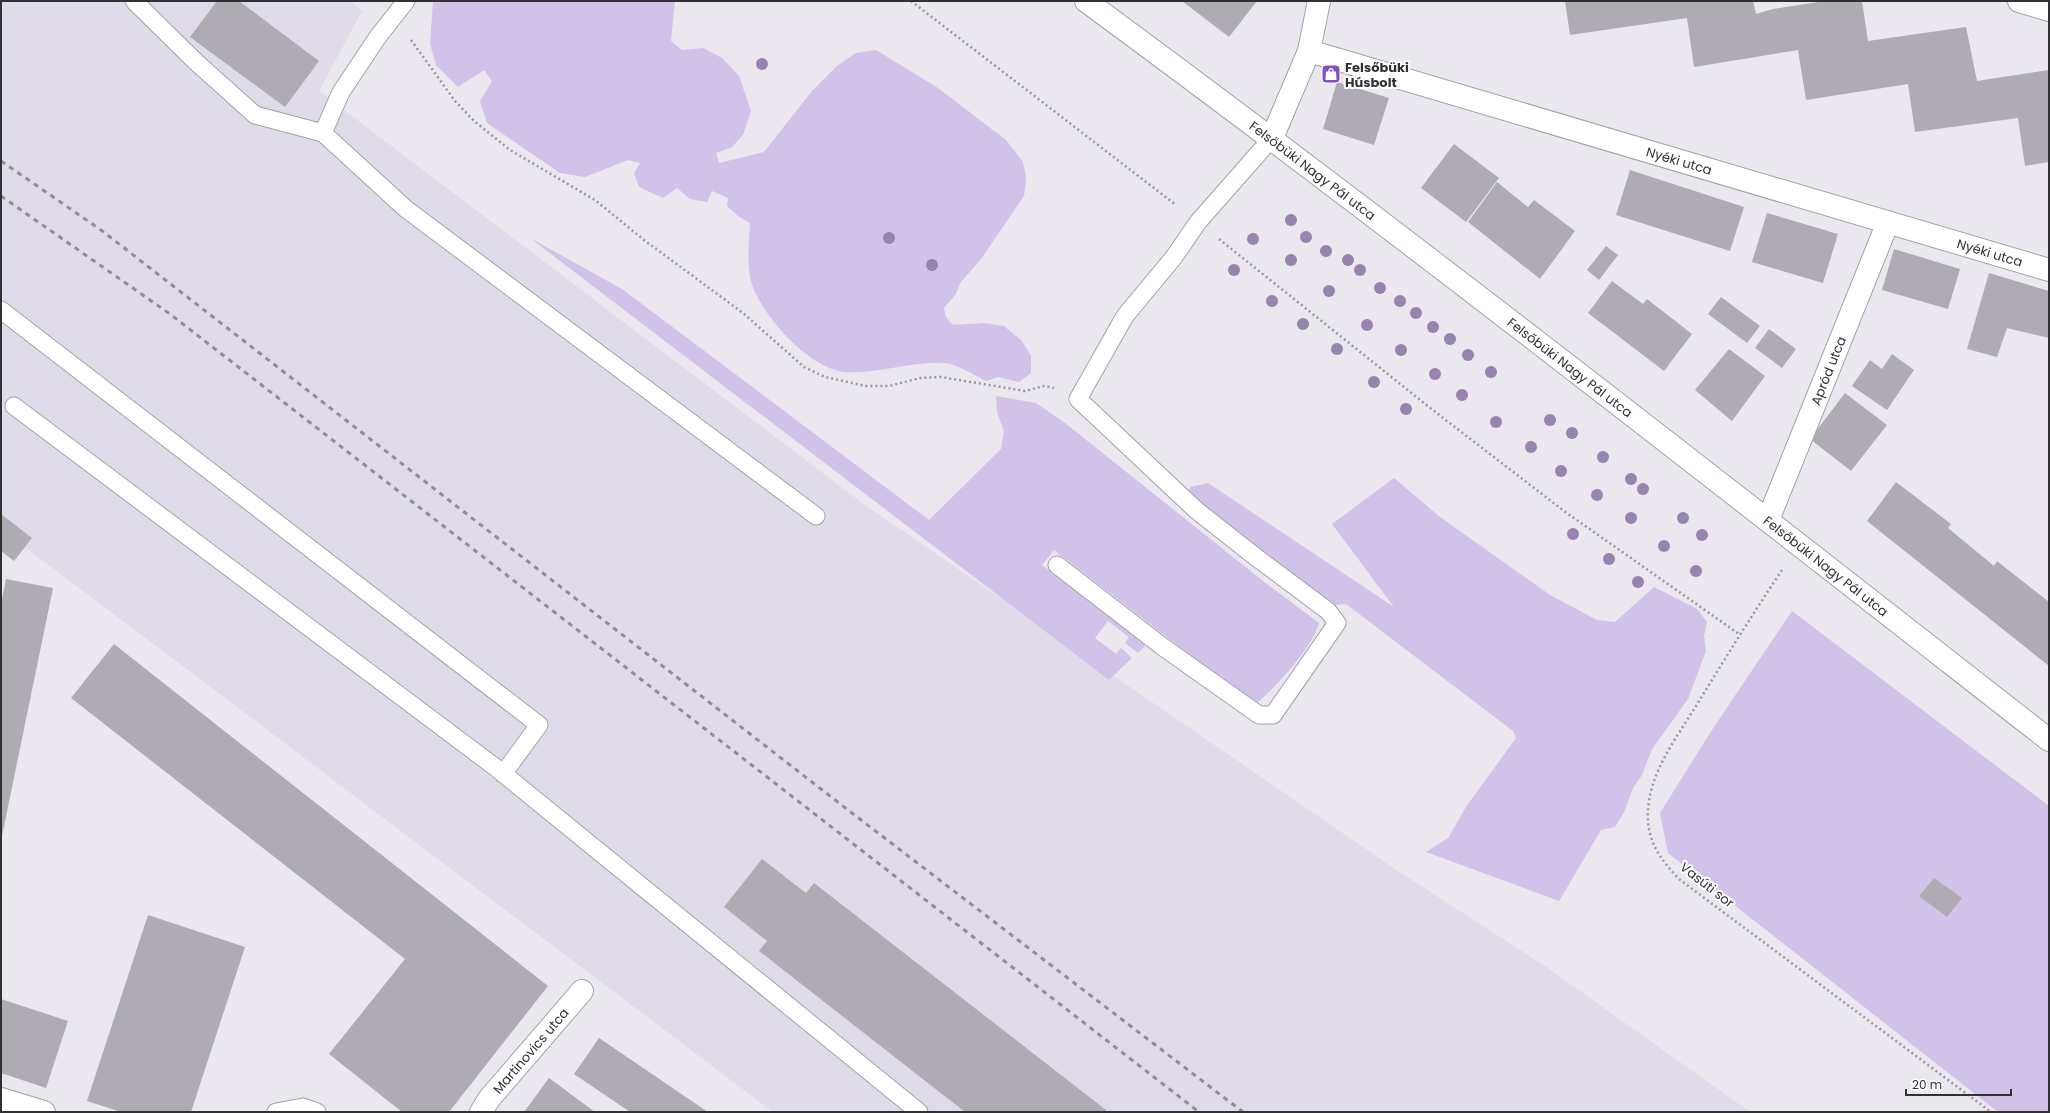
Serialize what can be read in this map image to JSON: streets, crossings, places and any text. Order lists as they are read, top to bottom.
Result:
{
  "streets": {
    "street": [
      "Nyéki utca",
      "Felsőbüki Nagy Pál utca",
      "Apród utca",
      "Martinovics utca"
    ],
    "path": ["Vasúti sor"]
  },
  "crossings": [
    ["Nyéki utca", "Apród utca"],
    ["Felsőbüki Nagy Pál utca", "Apród utca"],
    ["Felsőbüki Nagy Pál utca", "Vasúti sor"]
  ],
  "places": {
    "shop": ["Felsőbüki Húsbolt"]
  },
  "scale_bar": "20 m"
}
